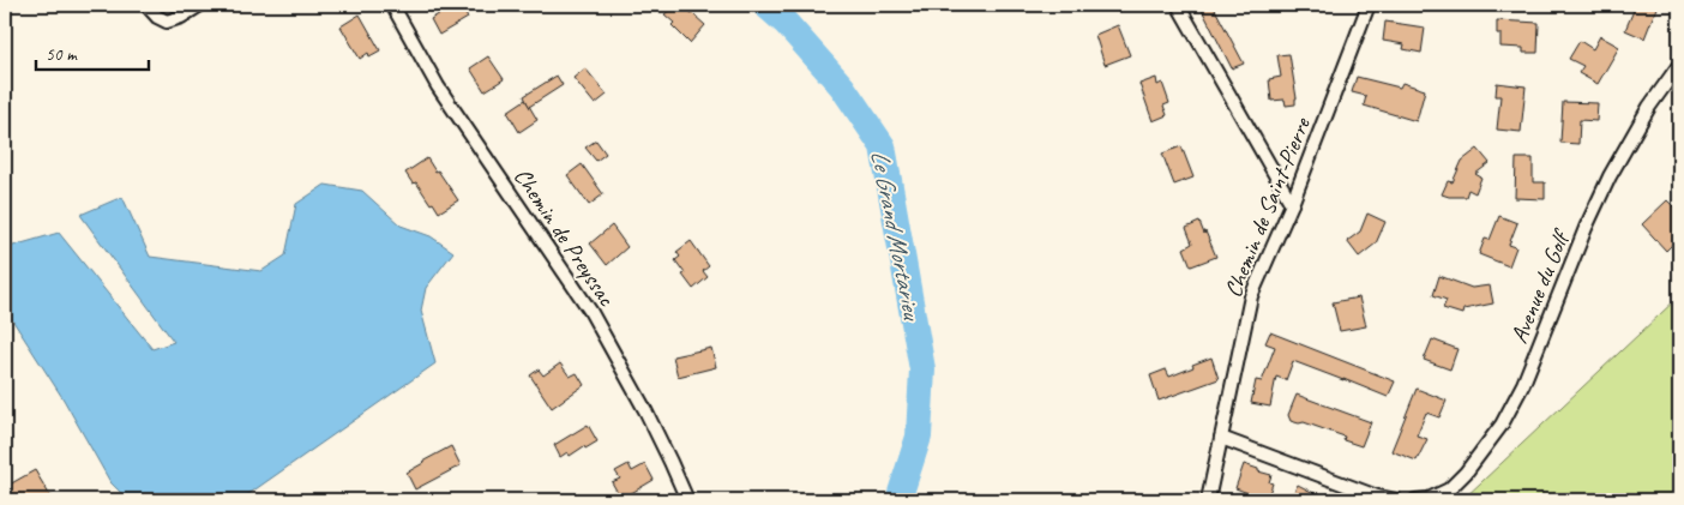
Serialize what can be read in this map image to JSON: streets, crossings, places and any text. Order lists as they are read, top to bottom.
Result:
{
  "streets": {
    "street": ["Chemin de Saint-Pierre", "Chemin de Preyssac", "Avenue du Golf"]
  },
  "water": ["Le Grand Mortarieu"],
  "scale_bar": "50 m"
}
